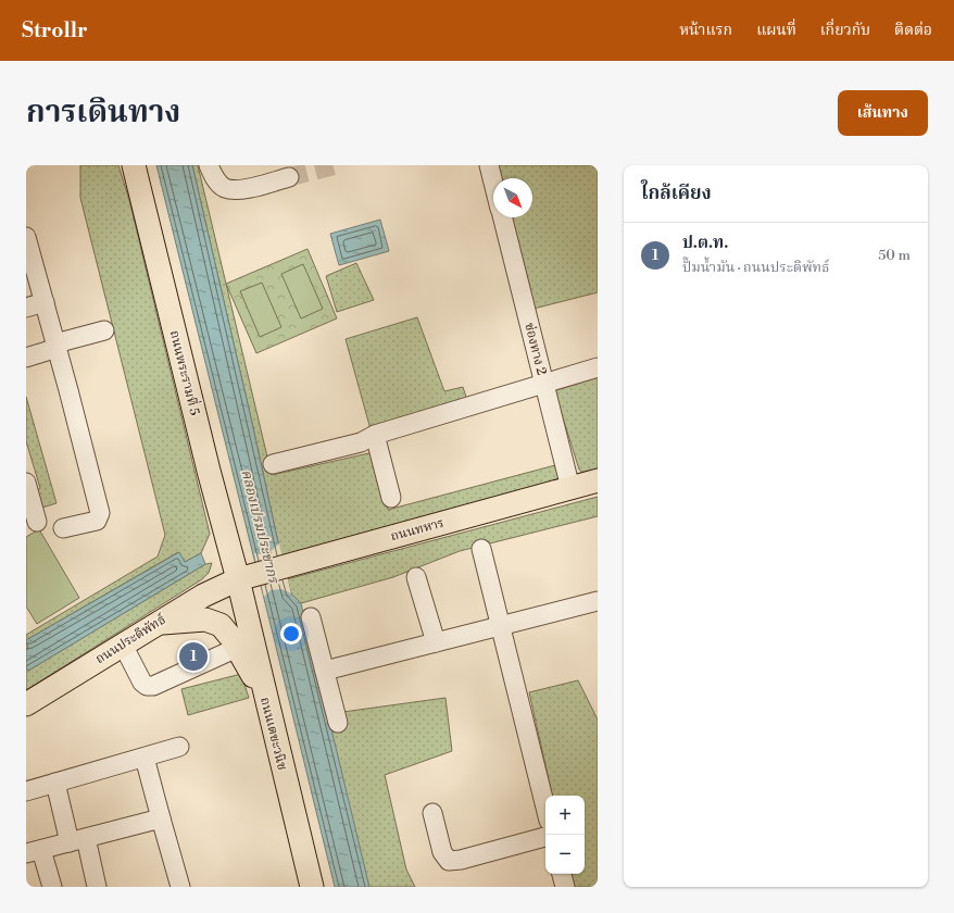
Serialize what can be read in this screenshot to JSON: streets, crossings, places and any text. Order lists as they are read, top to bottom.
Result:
{
  "streets": {
    "main road": [
      "ถนนพระรามที่ 5",
      "ถนนทหาร",
      "ถนนประดิพัทธ์",
      "ถนนเตชะวนิช"
    ],
    "lane": ["ช่องทาง 2"]
  },
  "crossings": [
    ["ช่องทาง 2", "ถนนทหาร"],
    ["ถนนพระรามที่ 5", "ถนนทหาร"],
    ["ถนนพระรามที่ 5", "ถนนประดิพัทธ์"],
    ["ถนนพระรามที่ 5", "ถนนเตชะวนิช"],
    ["ถนนทหาร", "ถนนประดิพัทธ์"],
    ["ถนนทหาร", "ถนนเตชะวนิช"],
    ["ถนนประดิพัทธ์", "ถนนเตชะวนิช"]
  ],
  "water": ["คลองเปรมประชากร"],
  "north": "bottom right",
  "page": {
    "header": "Strollr",
    "nav": [
      "หน้าแรก",
      "แผนที่",
      "เกี่ยวกับ",
      "ติดต่อ"
    ],
    "title": "การเดินทาง",
    "buttons": "เส้นทาง",
    "heading": "ใกล้เคียง",
    "list": [
      {
        "mark": "1",
        "name": "ป.ต.ท.",
        "note": "ปั๊มน้ำมัน · ถนนประดิพัทธ์",
        "value": "50 m"
      }
    ],
    "pins": "1",
    "map_buttons": ["+", "−"]
  }
}
